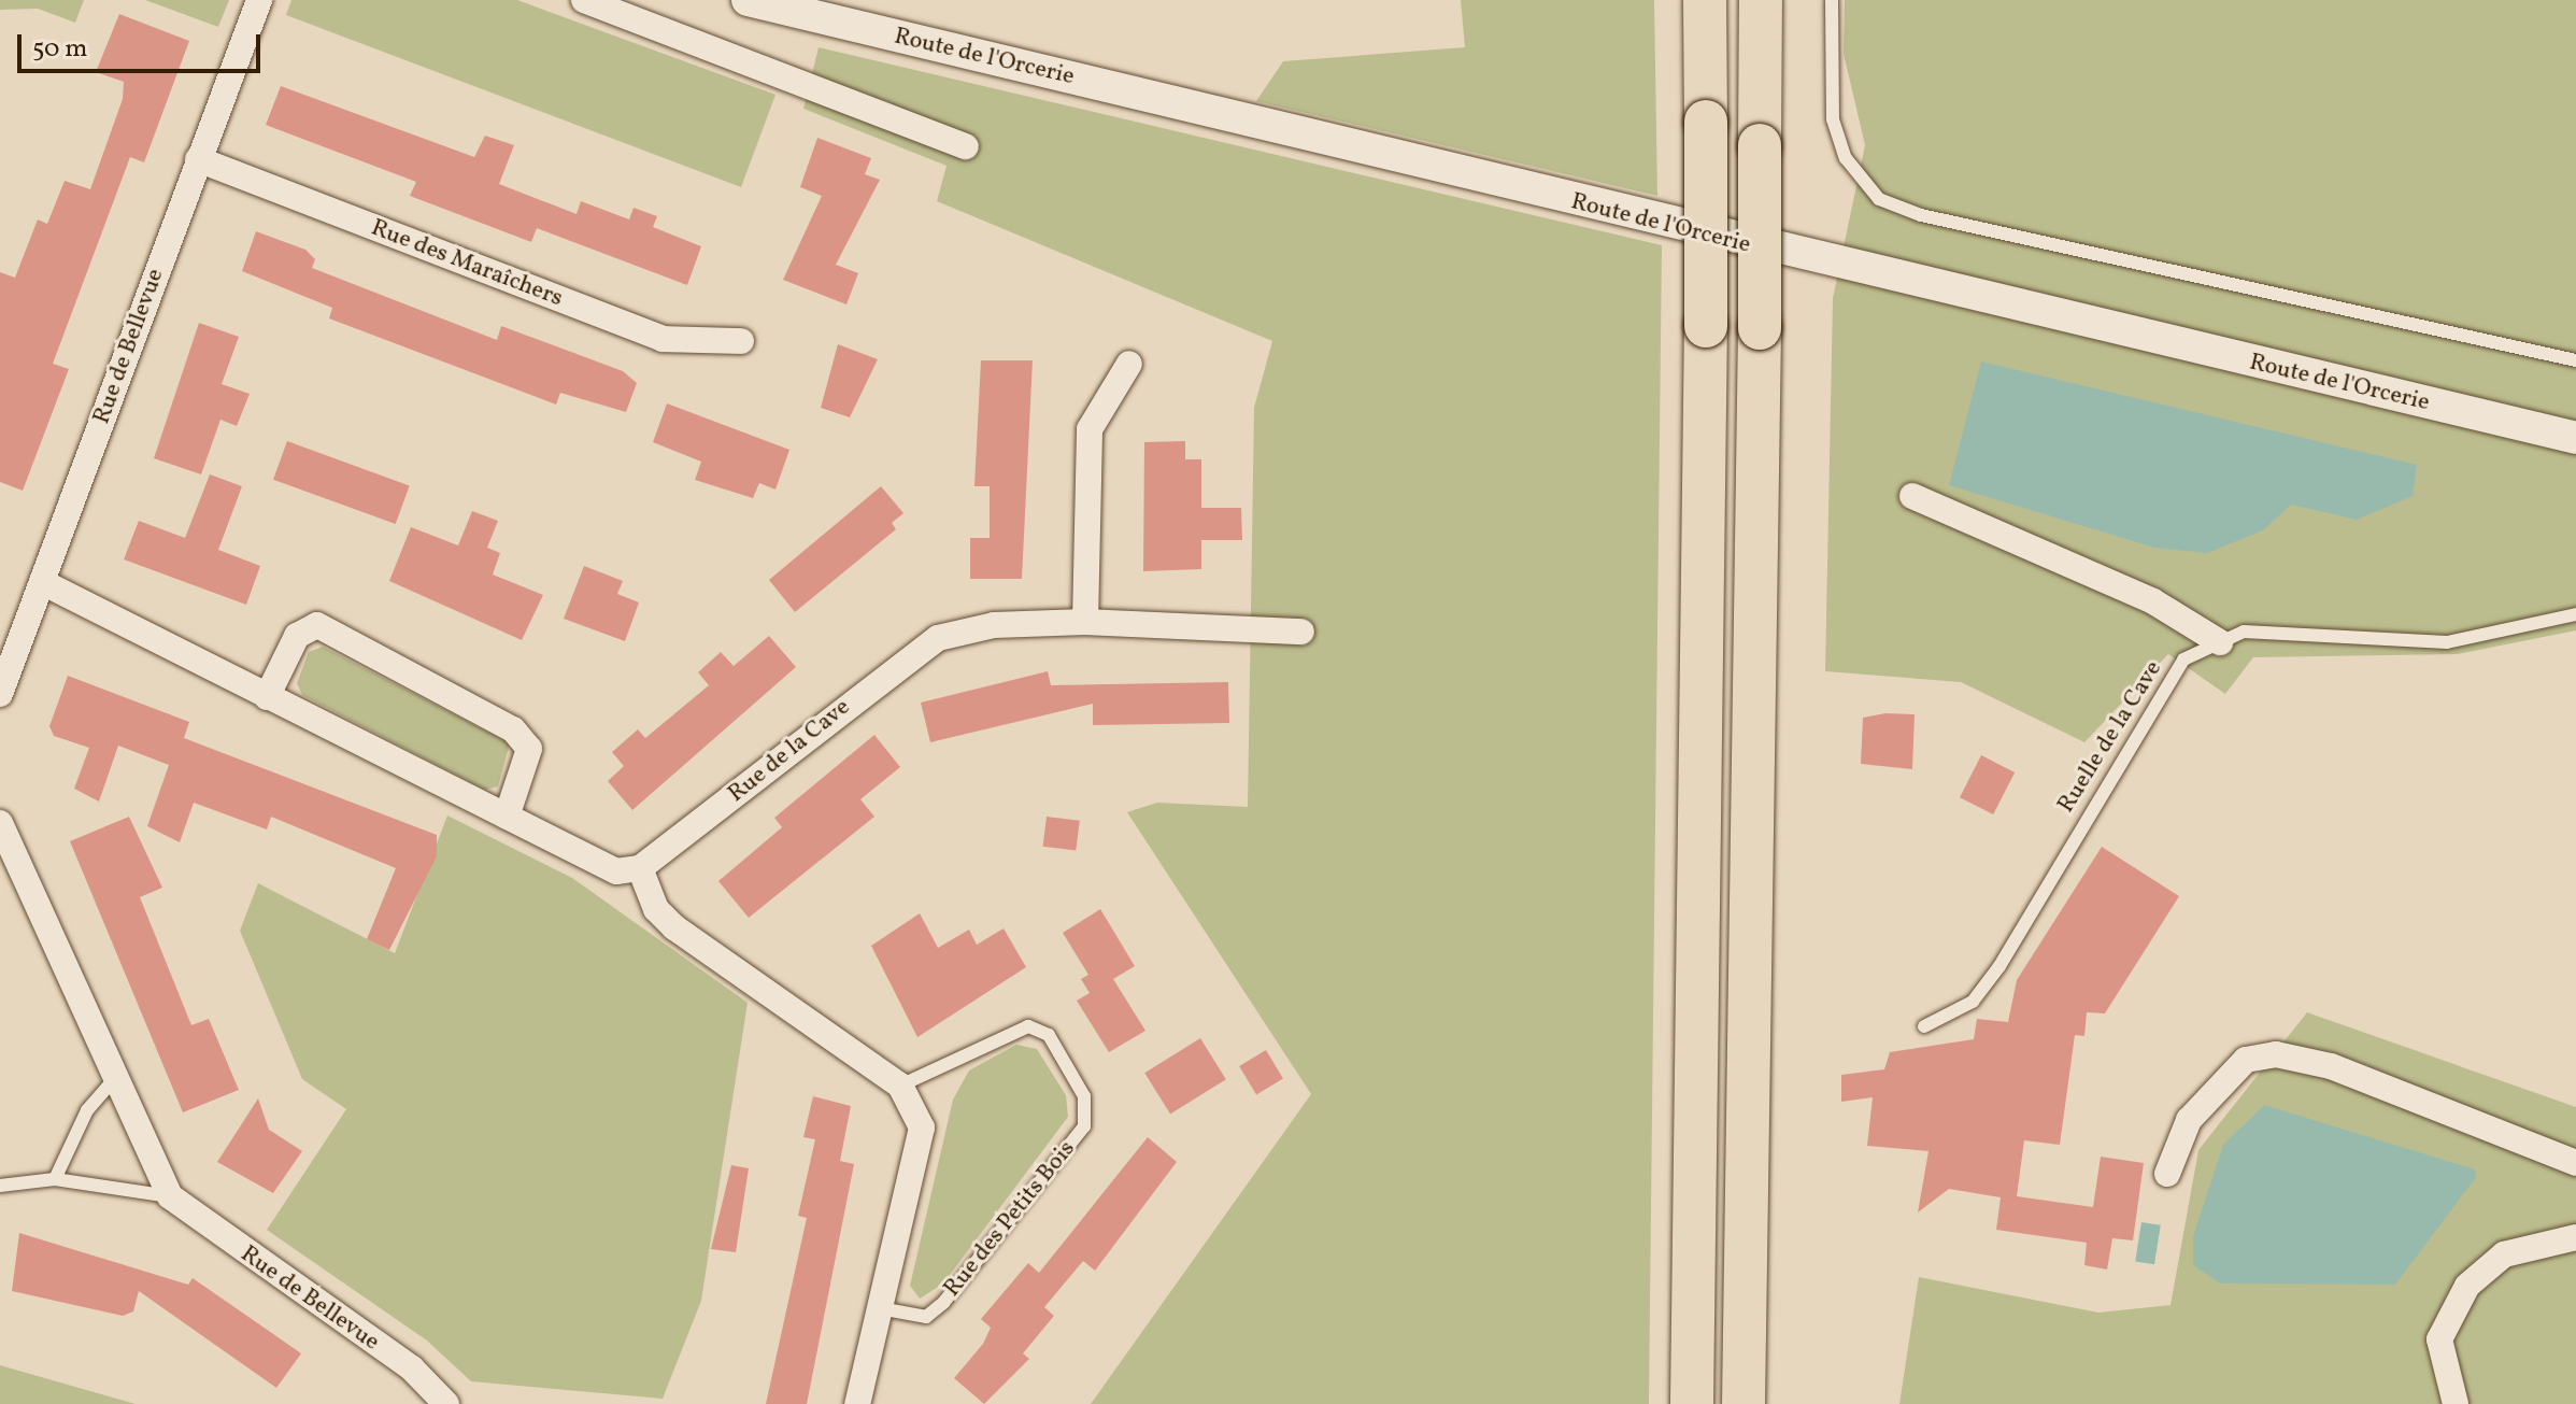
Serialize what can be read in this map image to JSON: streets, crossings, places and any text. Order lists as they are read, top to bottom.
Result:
{
  "streets": {
    "street": [
      "Route de l'Orcerie",
      "Rue des Maraîchers",
      "Rue de Bellevue",
      "Rue de la Cave"
    ],
    "lane": ["Ruelle de la Cave", "Rue des Petits Bois"]
  },
  "crossings": [
    ["Rue des Maraîchers", "Rue de Bellevue"]
  ],
  "scale_bar": "50 m"
}
